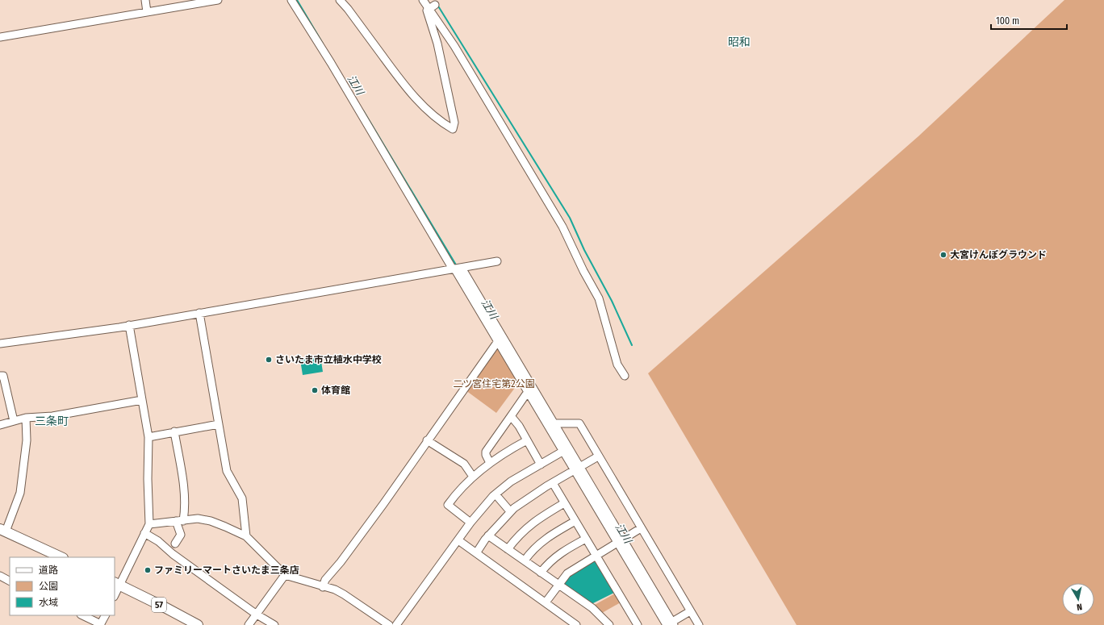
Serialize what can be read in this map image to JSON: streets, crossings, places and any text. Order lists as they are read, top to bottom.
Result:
{
  "streets": {
    "main road": ["57"]
  },
  "districts": ["昭和", "三条町"],
  "water": ["江川"],
  "parks": ["二ツ宮住宅第2公園"],
  "places": [
    "大宮けんぽグラウンド",
    "さいたま市立植水中学校",
    "体育館",
    "ファミリーマートさいたま三条店"
  ],
  "legend": ["道路", "公園", "水域"],
  "scale_bar": "100 m",
  "north": "bottom"
}
